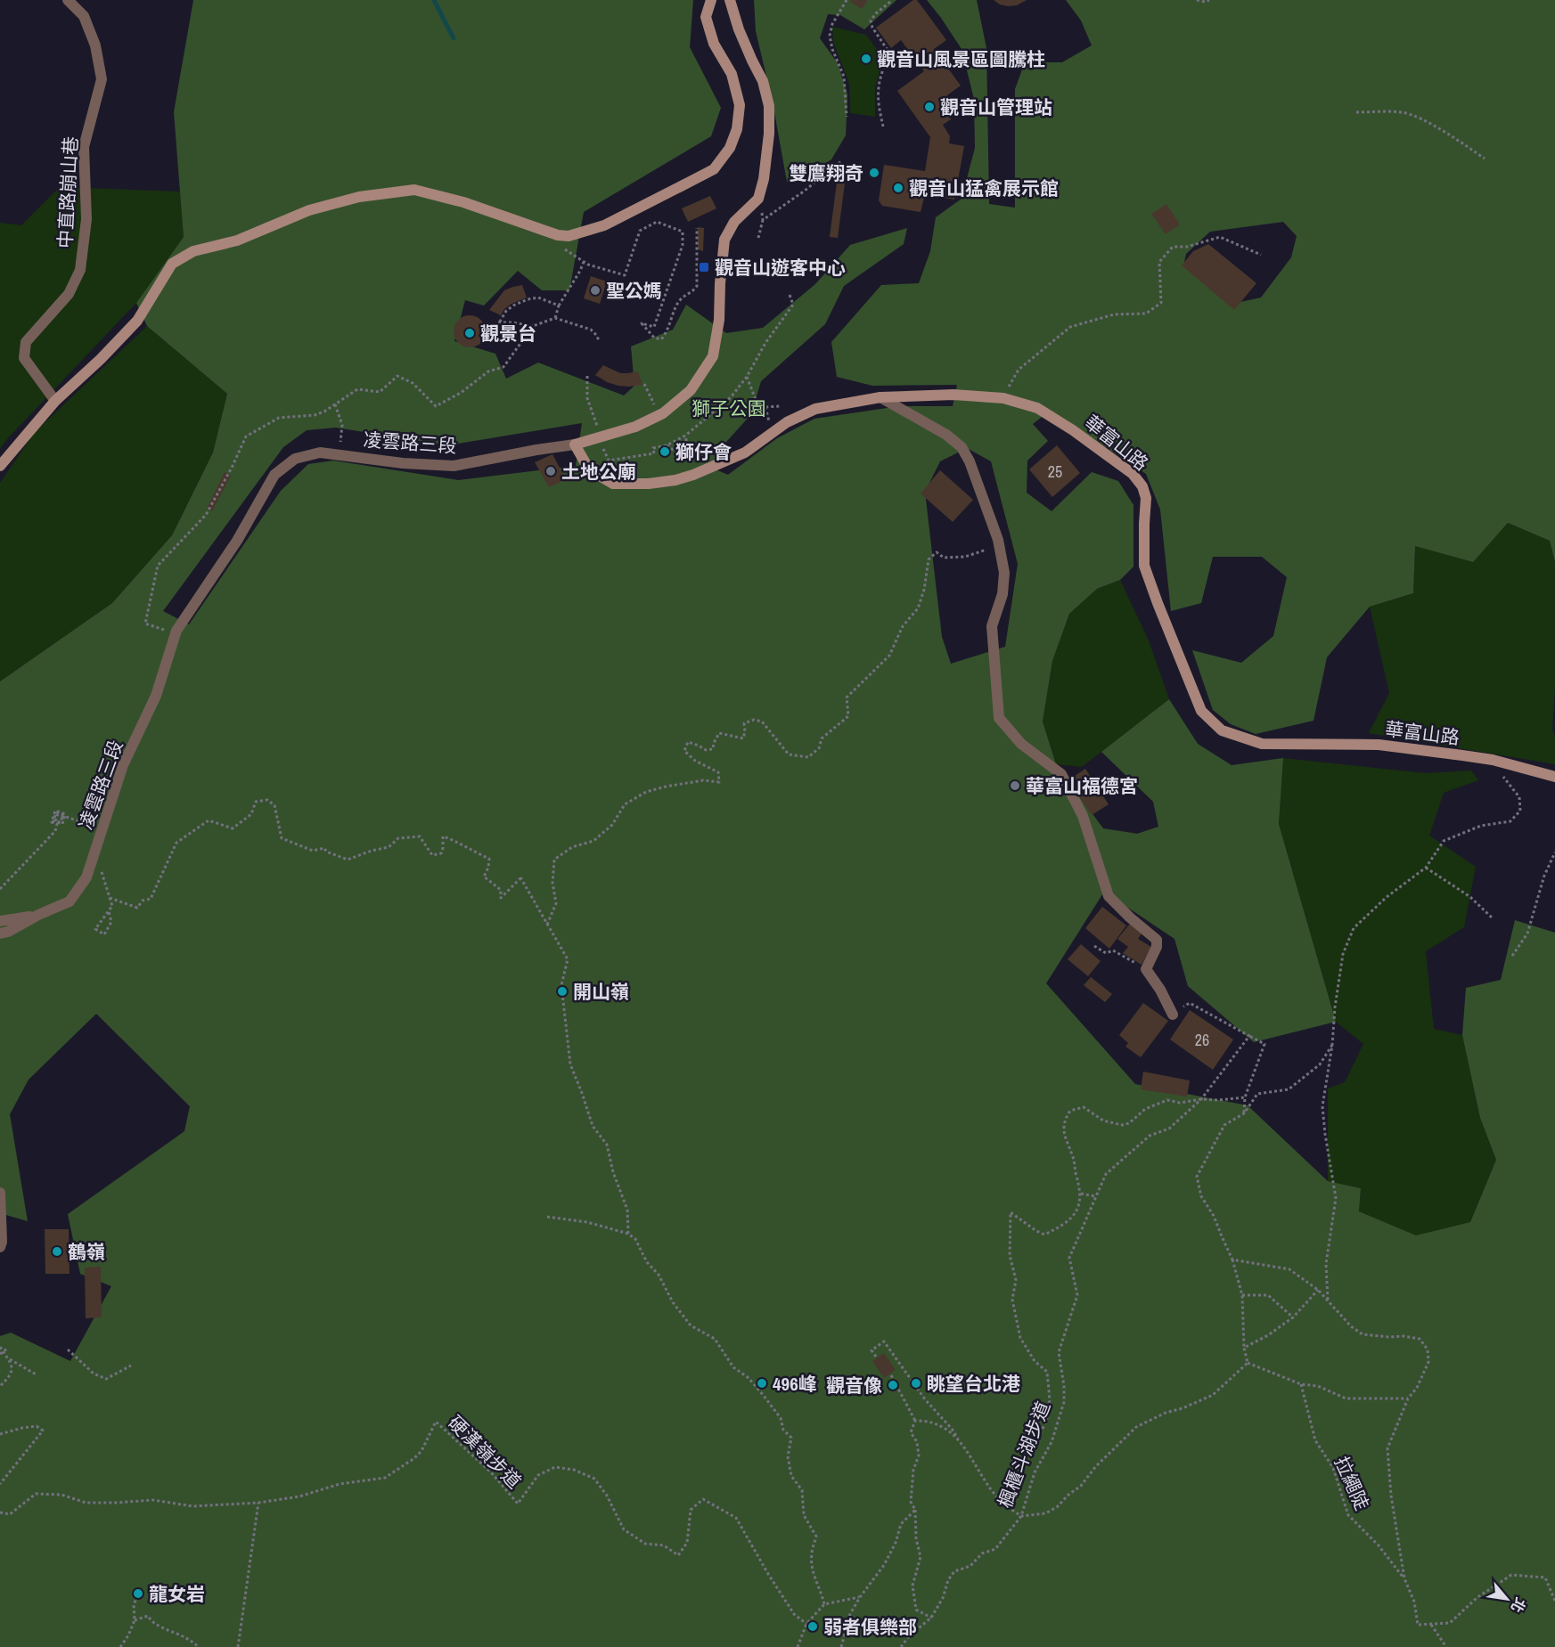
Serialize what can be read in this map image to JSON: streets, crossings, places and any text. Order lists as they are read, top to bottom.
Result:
{
  "streets": {
    "street": ["中直路崩山巷", "凌雲路三段", "華富山路"],
    "path": ["硬漢嶺步道", "楓櫃斗湖步道", "拉繩陡"]
  },
  "crossings": [
    ["凌雲路三段", "華富山路"]
  ],
  "parks": ["獅子公園"],
  "places": {
    "other": [
      "觀音山風景區圖騰柱",
      "觀音山管理站",
      "雙鷹翔奇",
      "觀音山猛禽展示館",
      "聖公媽",
      "觀景台",
      "獅仔會",
      "土地公廟",
      "華富山福德宮",
      "開山嶺",
      "鶴嶺",
      "496峰",
      "眺望台北港",
      "觀音像",
      "龍女岩",
      "弱者俱樂部"
    ],
    "transit": ["觀音山遊客中心"]
  },
  "house_numbers": ["25", "26"],
  "north": "bottom right"
}
